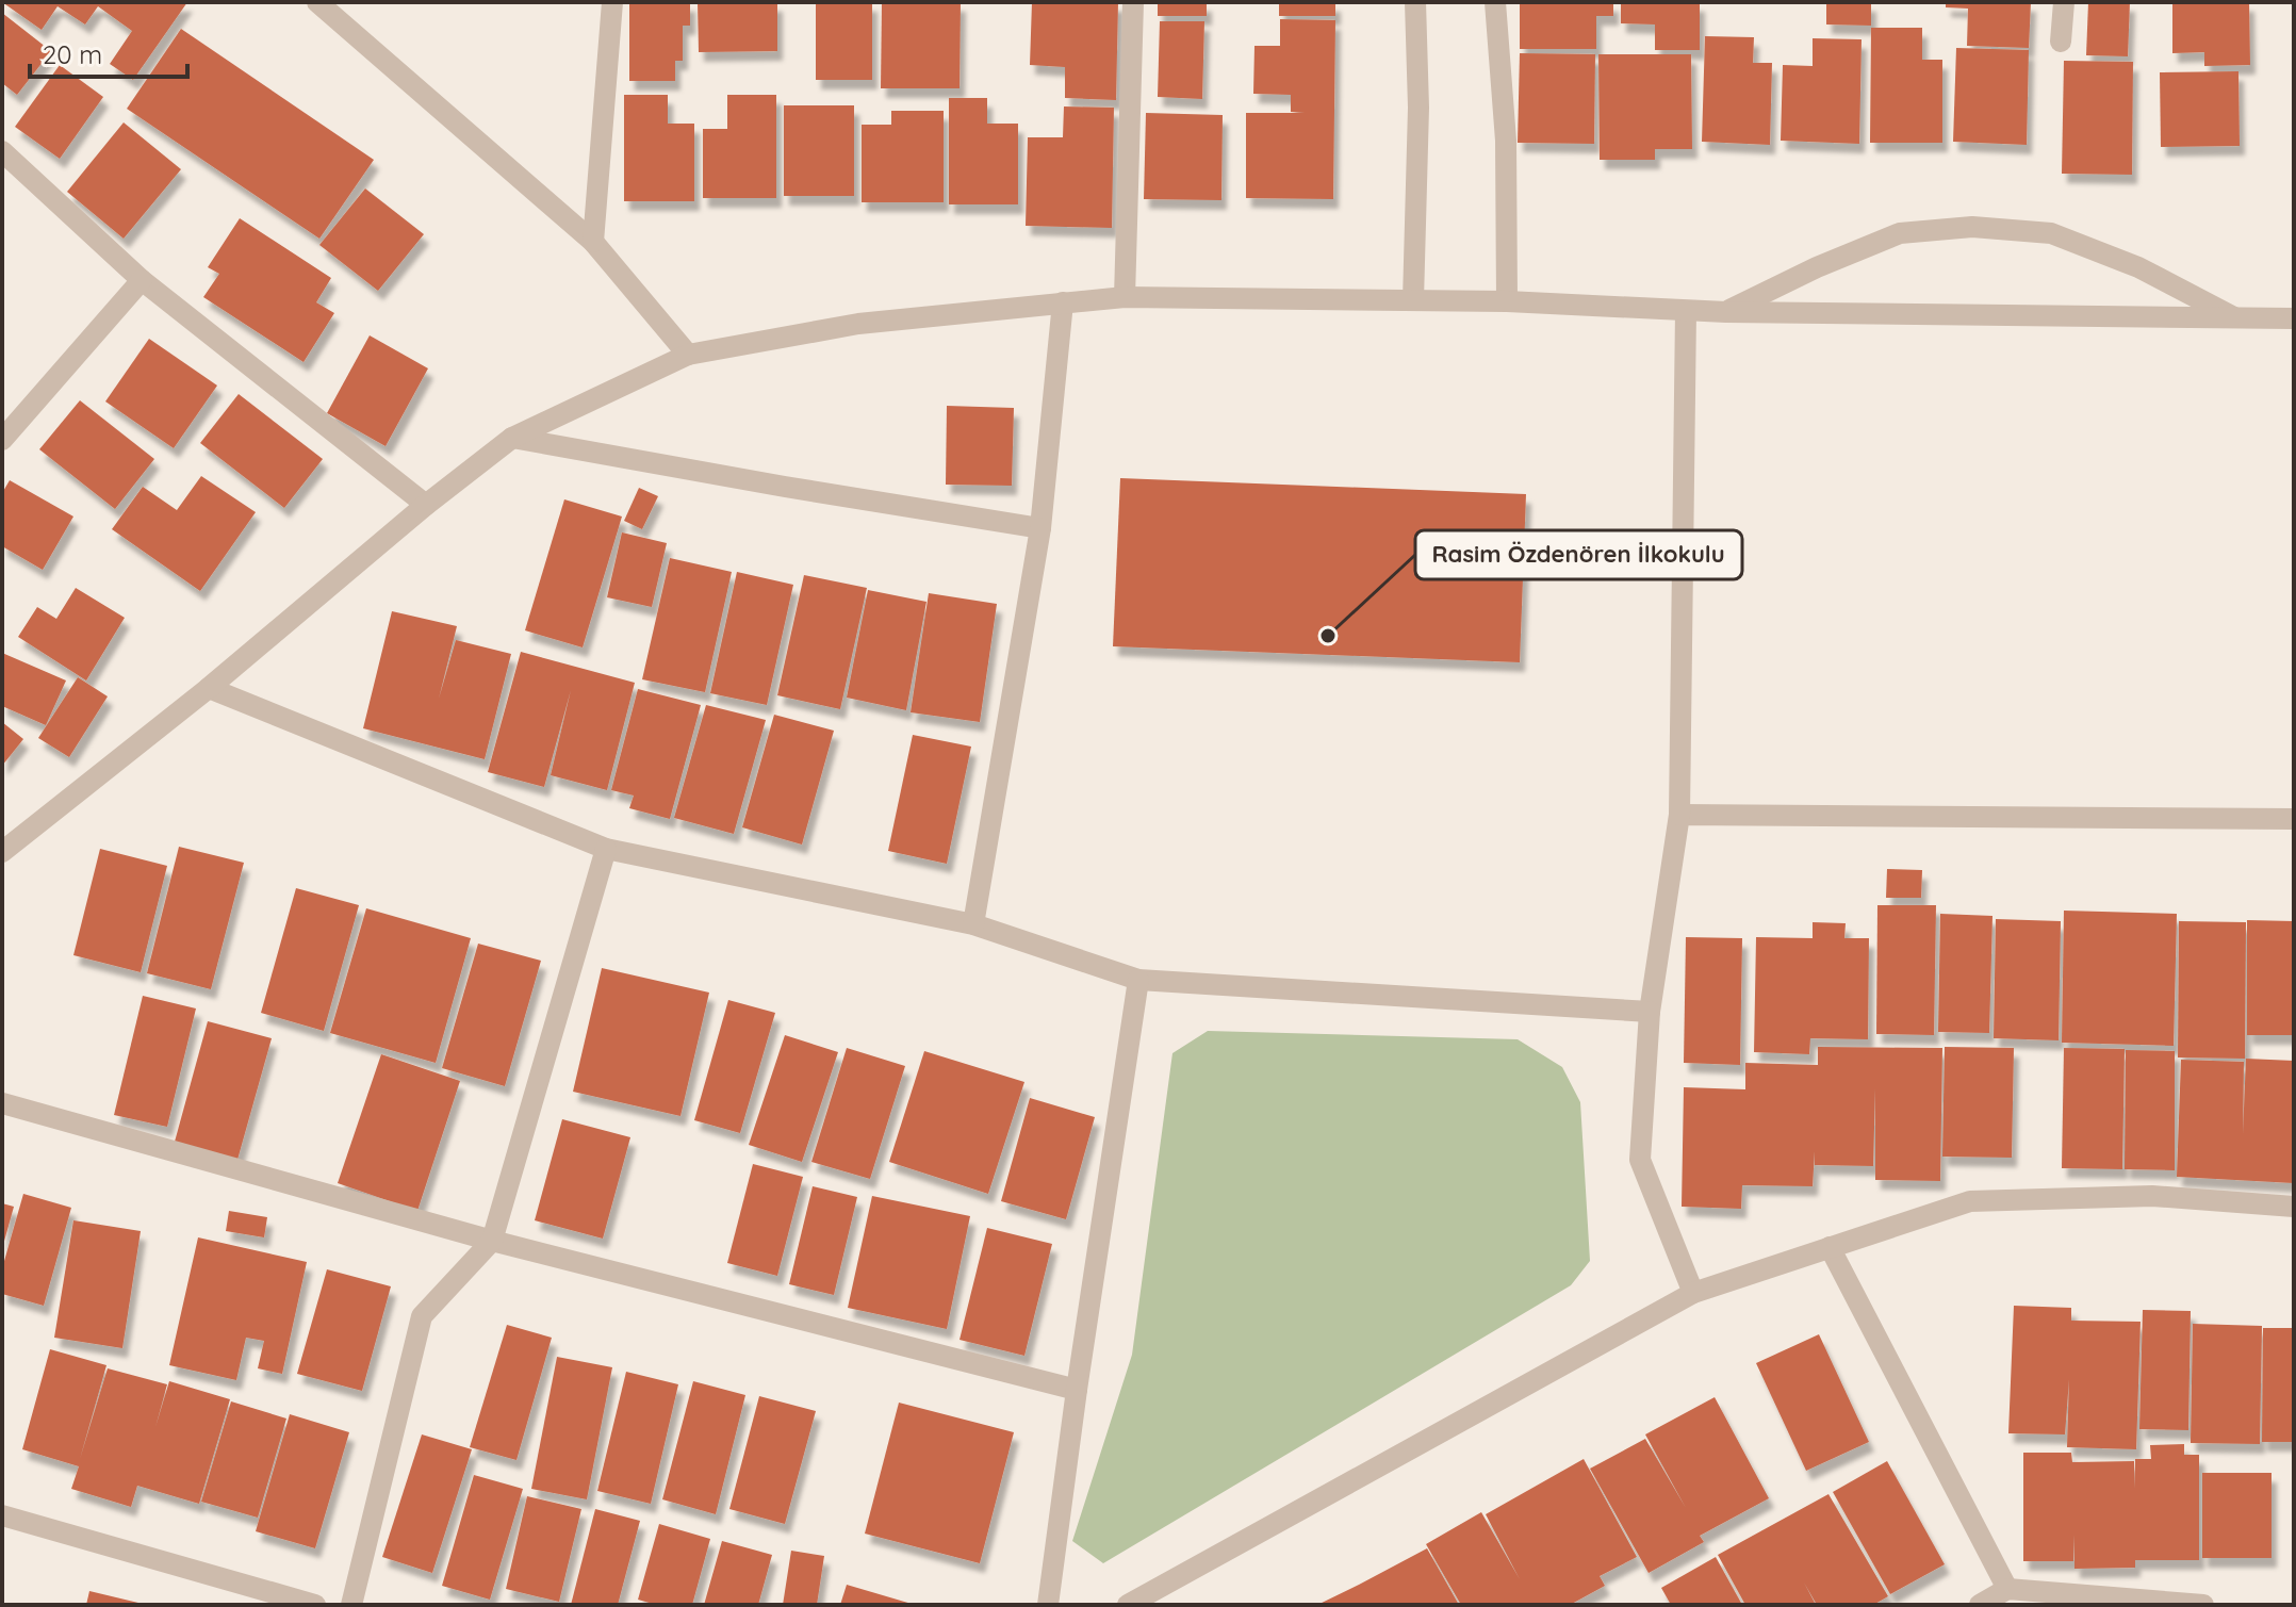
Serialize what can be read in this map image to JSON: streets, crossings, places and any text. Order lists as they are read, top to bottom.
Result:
{
  "places": ["Rasim Özdenören İlkokulu"],
  "scale_bar": "20 m"
}
